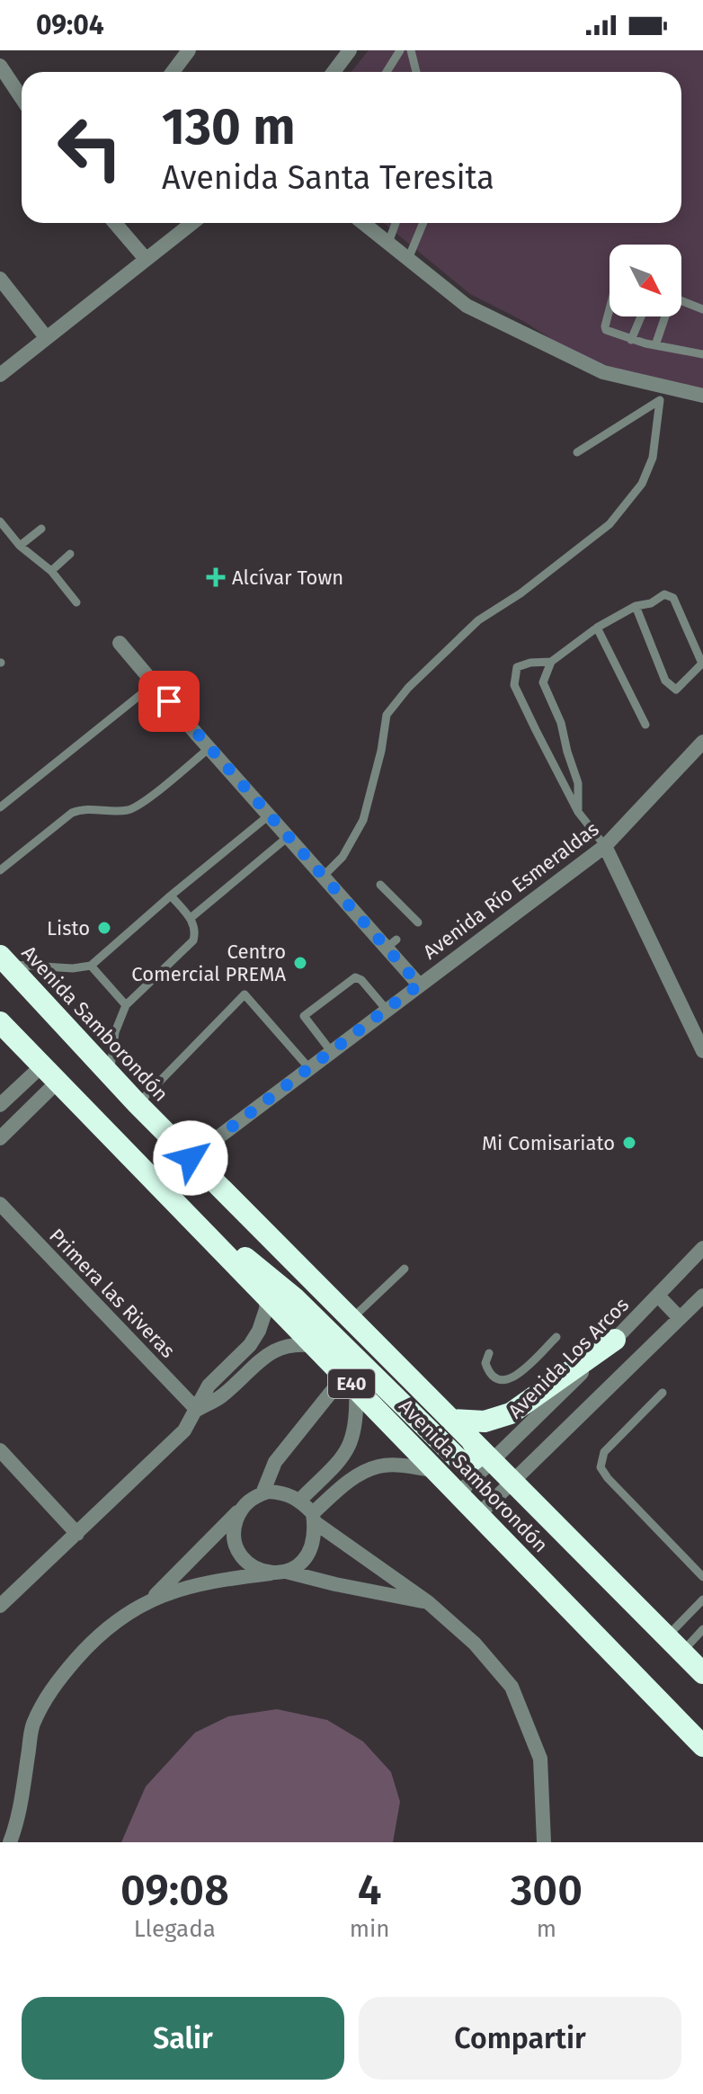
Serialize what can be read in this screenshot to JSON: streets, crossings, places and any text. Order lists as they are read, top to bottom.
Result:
{
  "streets": {
    "highway": ["Avenida Samborondón", "E40"],
    "street": ["Avenida Río Esmeraldas", "Primera las Riveras", "Avenida Los Arcos"]
  },
  "crossings": [
    ["Avenida Río Esmeraldas", "Avenida Samborondón"],
    ["Avenida Samborondón", "Avenida Los Arcos"]
  ],
  "places": {
    "health": ["Alcívar Town"],
    "other": ["Listo", "Centro Comercial PREMA", "Mi Comisariato"]
  },
  "north": "bottom right",
  "page": {
    "status": "09:04",
    "turn": ["130 m", "Avenida Santa Teresita"],
    "eta": [
      "09:08",
      "Llegada",
      "4",
      "min",
      "300",
      "m"
    ],
    "buttons": ["Salir", "Compartir"]
  }
}
